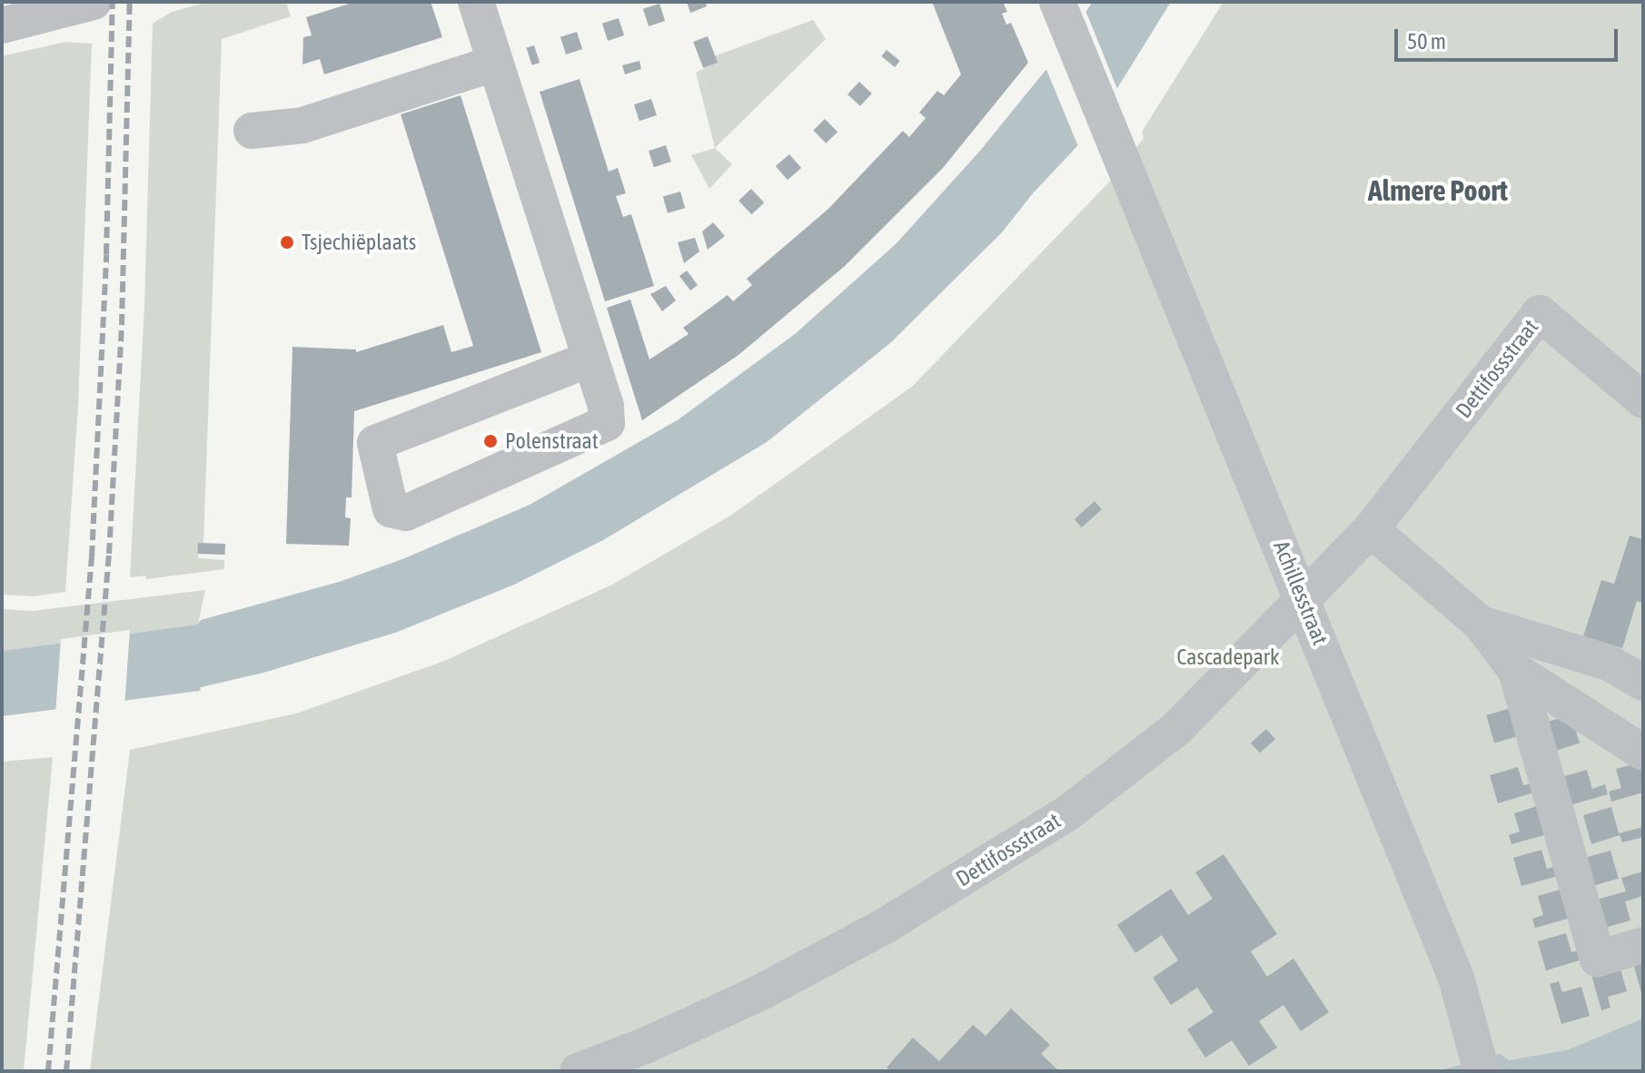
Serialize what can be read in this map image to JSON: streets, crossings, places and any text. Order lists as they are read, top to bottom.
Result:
{
  "streets": {
    "street": ["Dettifossstraat", "Achillesstraat"]
  },
  "crossings": [
    ["Dettifossstraat", "Achillesstraat"]
  ],
  "districts": ["Almere Poort"],
  "parks": ["Cascadepark"],
  "places": ["Tsjechiëplaats", "Polenstraat"],
  "scale_bar": "50 m"
}
